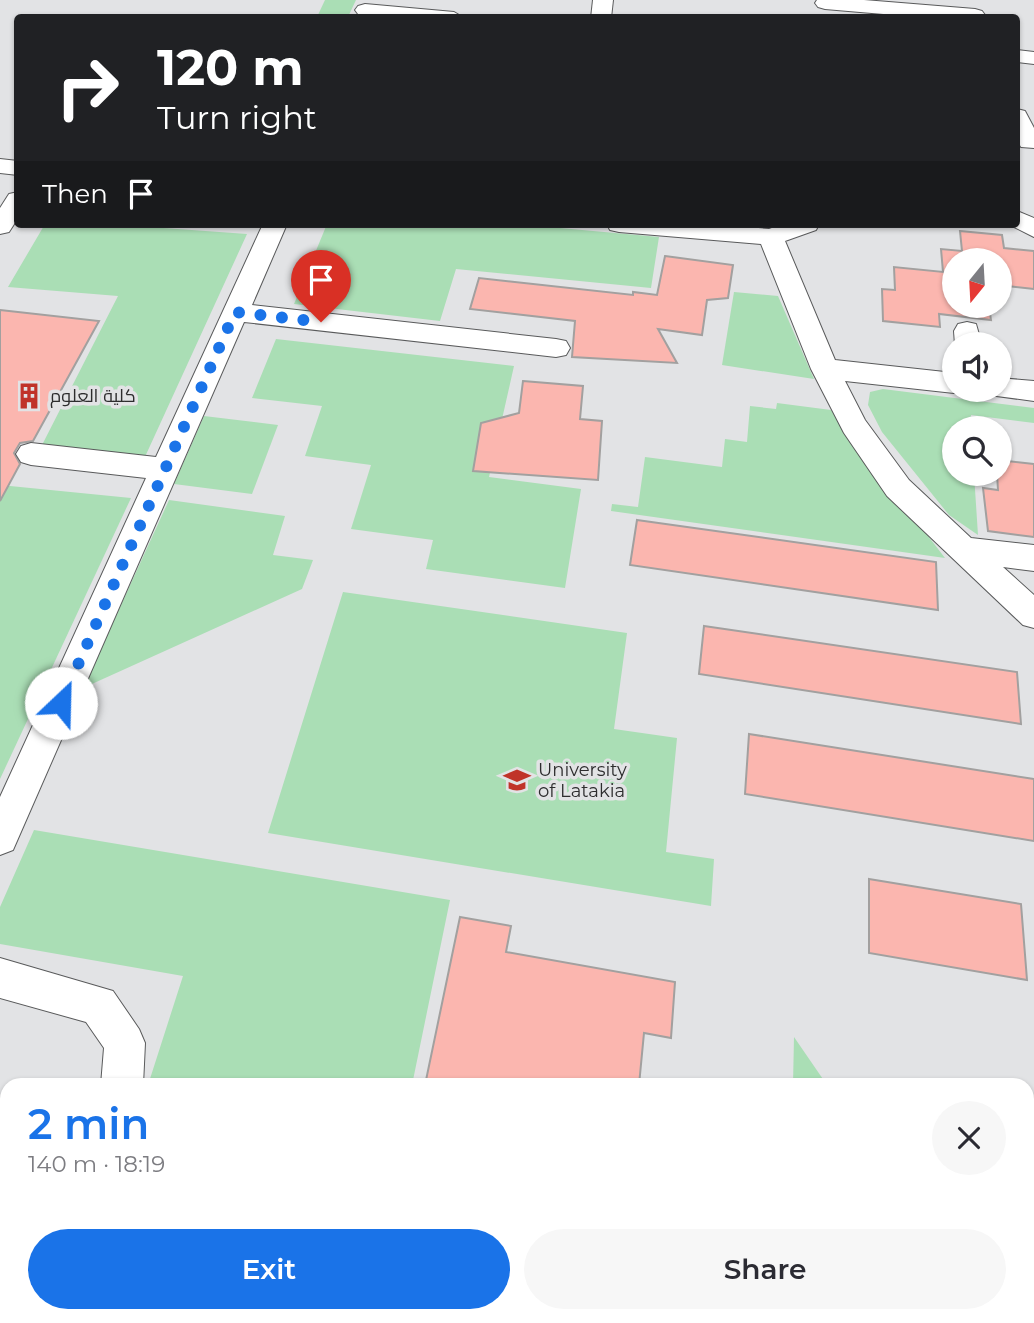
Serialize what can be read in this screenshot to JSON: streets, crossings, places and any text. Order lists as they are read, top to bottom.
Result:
{
  "places": {
    "building": ["كلية العلوم"],
    "school or university": ["University of Latakia"]
  },
  "north": "bottom",
  "page": {
    "turn": ["120 m", "Turn right"],
    "then": "Then",
    "heading": ["2 min", "140 m · 18:19"],
    "buttons": ["Exit", "Share"]
  }
}
